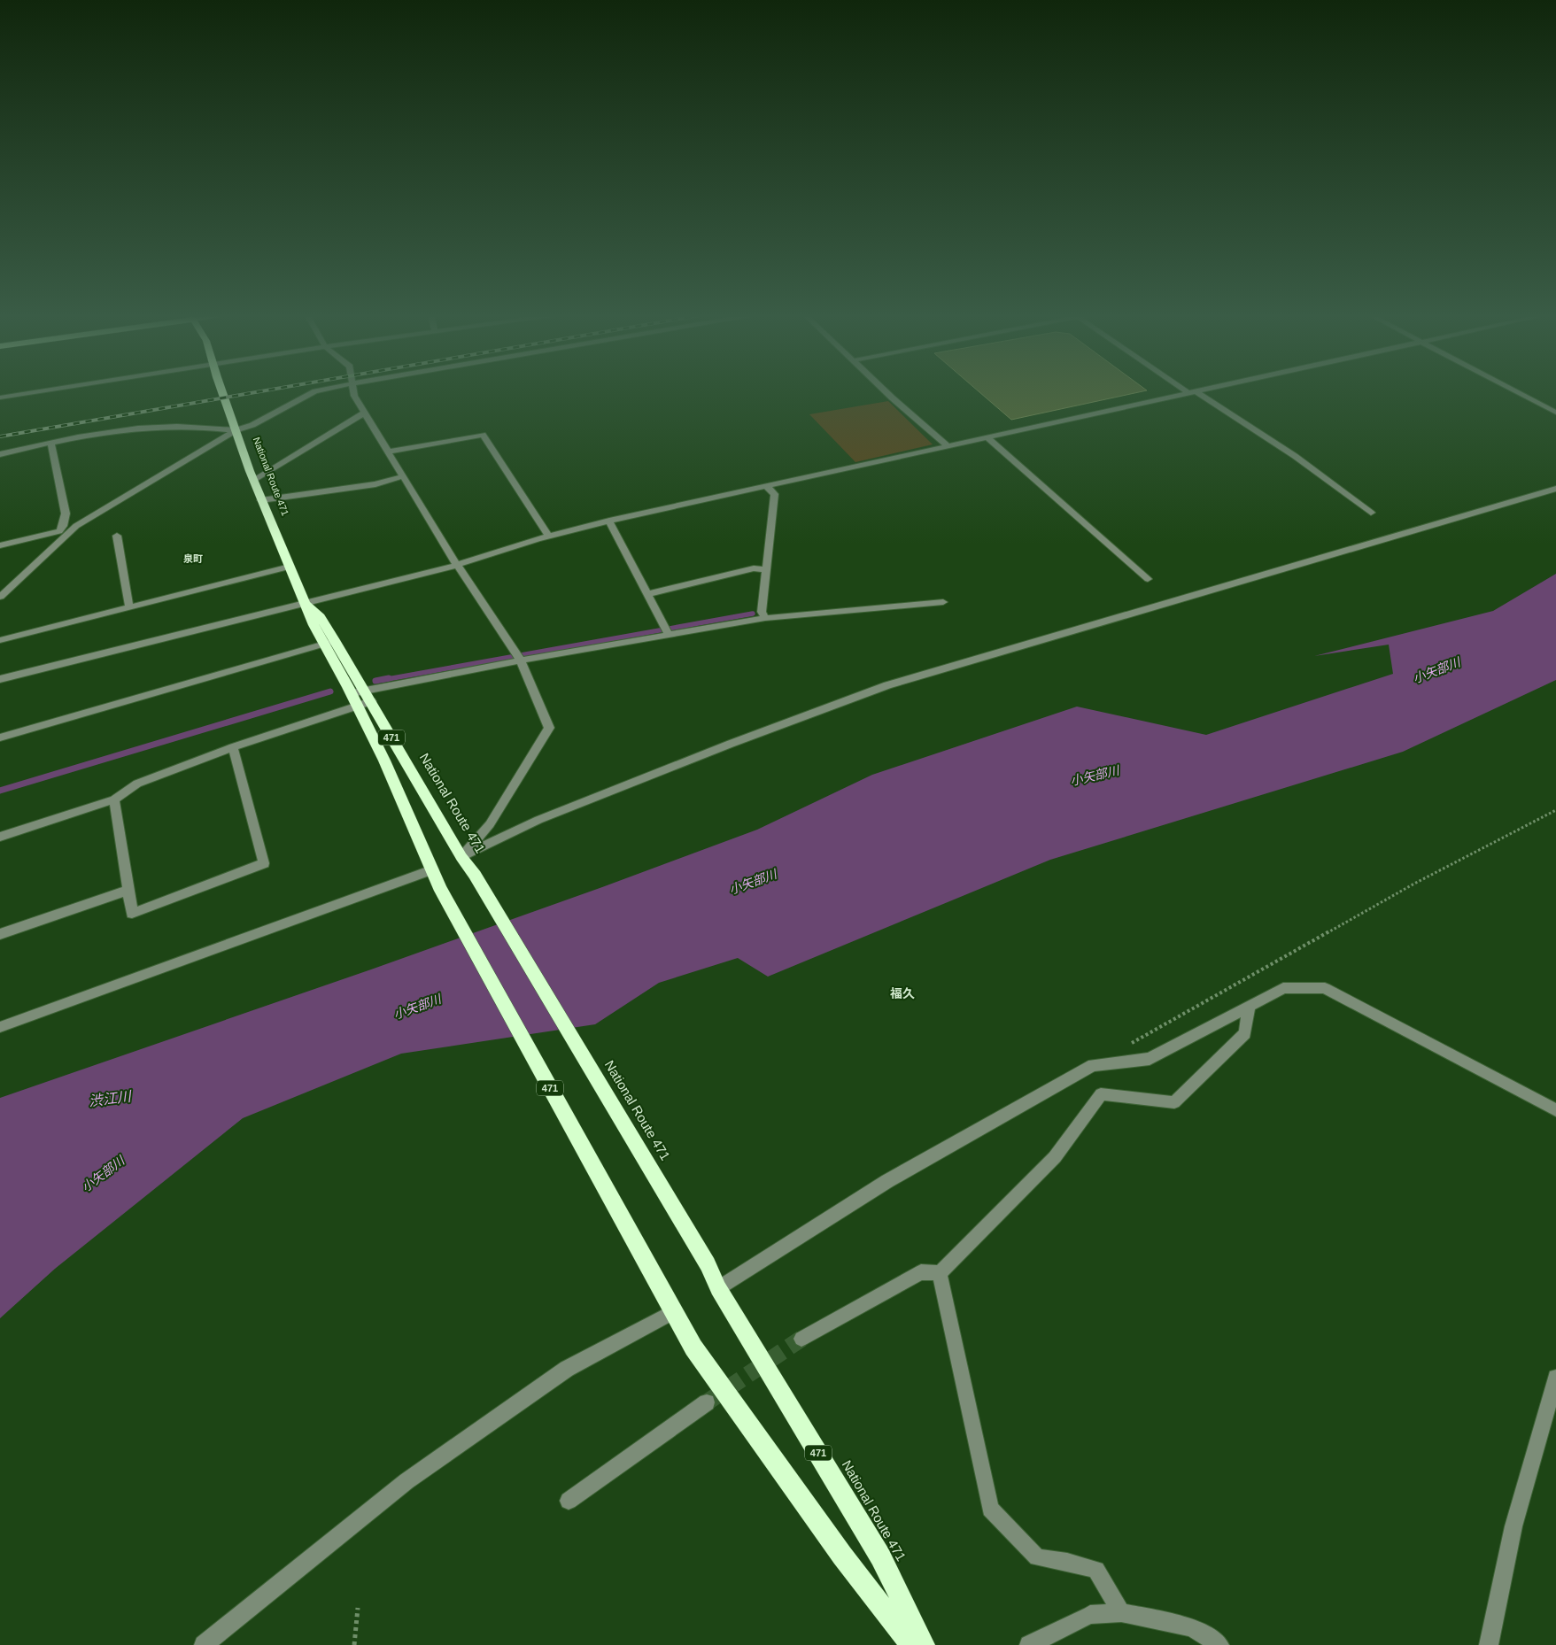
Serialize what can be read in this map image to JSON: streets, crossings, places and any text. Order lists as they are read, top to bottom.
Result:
{
  "streets": {
    "highway": ["National Route 471", "471"]
  },
  "districts": ["泉町", "福久"],
  "water": ["小矢部川", "渋江川"]
}
